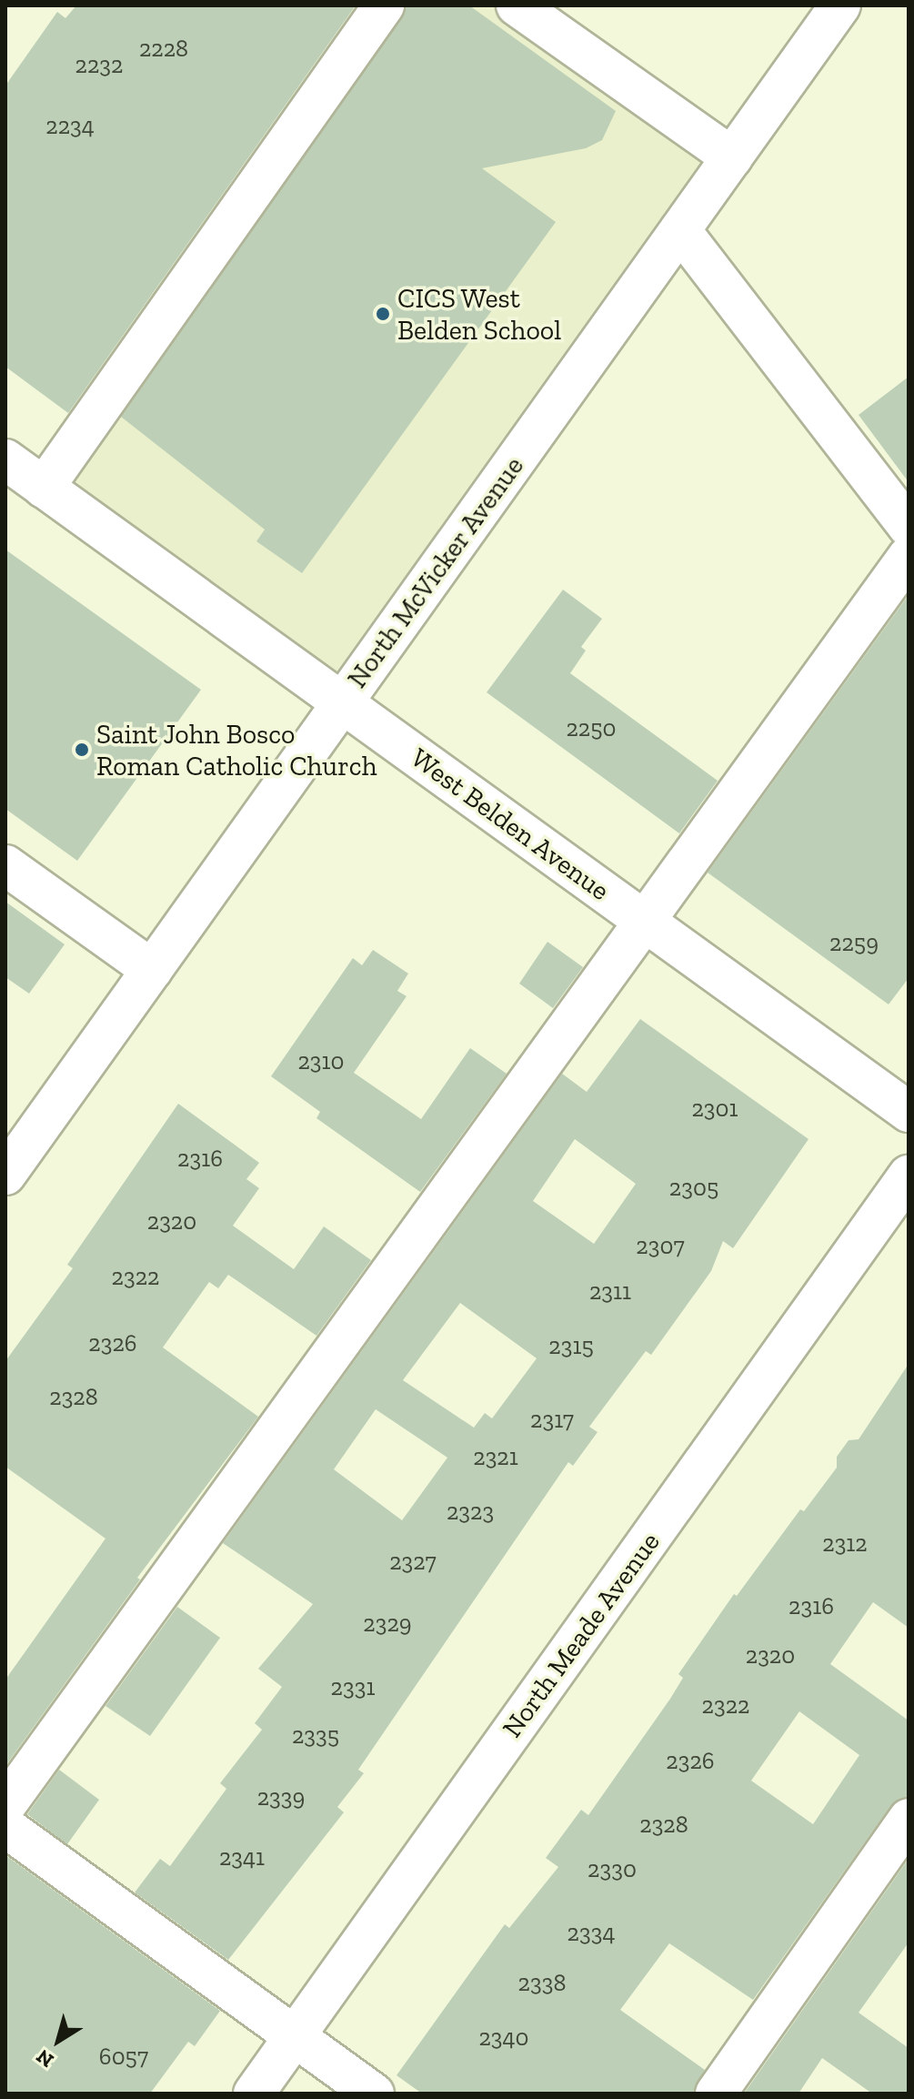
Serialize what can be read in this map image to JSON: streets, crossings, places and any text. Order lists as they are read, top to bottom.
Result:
{
  "streets": {
    "street": ["North McVicker Avenue", "West Belden Avenue", "North Meade Avenue"]
  },
  "crossings": [
    ["North McVicker Avenue", "West Belden Avenue"]
  ],
  "places": ["CICS West Belden School", "Saint John Bosco Roman Catholic Church"],
  "house_numbers": [
    "2228",
    "2232",
    "2234",
    "2250",
    "2259",
    "2310",
    "2301",
    "2316",
    "2305",
    "2320",
    "2307",
    "2322",
    "2311",
    "2326",
    "2315",
    "2328",
    "2317",
    "2321",
    "2323",
    "2312",
    "2327",
    "2316",
    "2329",
    "2320",
    "2331",
    "2322",
    "2335",
    "2326",
    "2339",
    "2328",
    "2341",
    "2330",
    "2334",
    "2338",
    "2340",
    "6057"
  ],
  "north": "bottom left"
}
